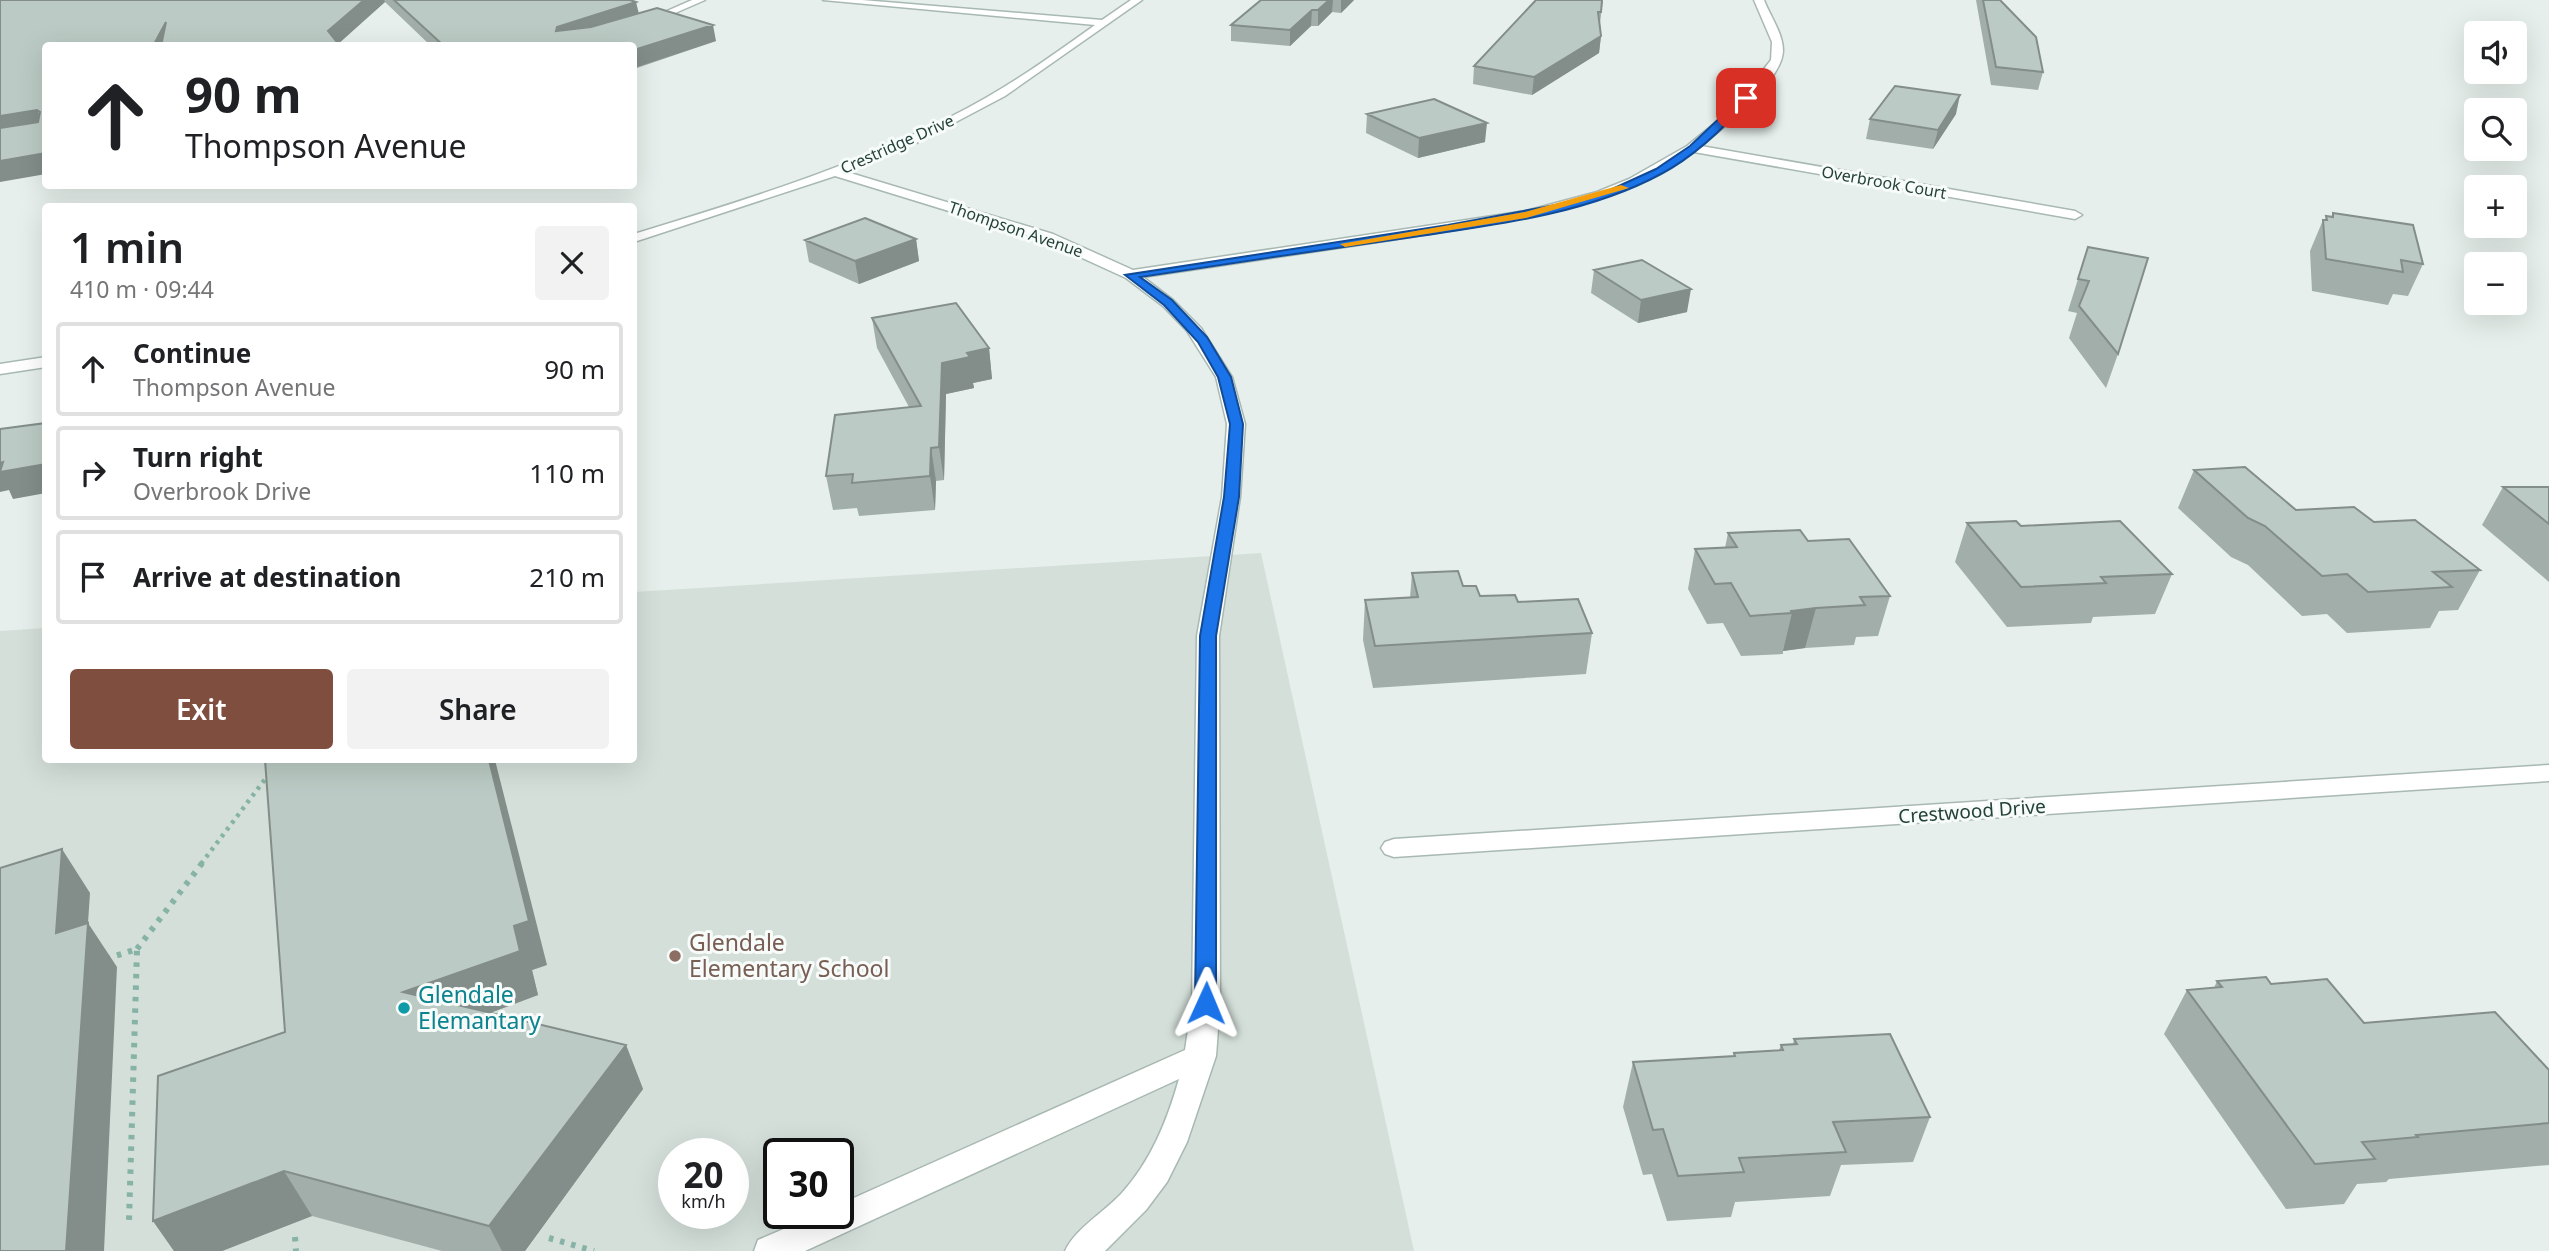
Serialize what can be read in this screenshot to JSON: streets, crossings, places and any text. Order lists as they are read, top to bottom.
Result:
{
  "streets": {
    "street": [
      "Crestridge Drive",
      "Overbrook Court",
      "Thompson Avenue",
      "Crestwood Drive"
    ]
  },
  "crossings": [
    ["Crestridge Drive", "Thompson Avenue"]
  ],
  "places": ["Glendale Elementary School", "Glendale Elemantary"],
  "page": {
    "map_buttons": ["+", "−"],
    "turn": ["90 m", "Thompson Avenue"],
    "heading": ["1 min", "410 m · 09:44"],
    "list": [
      {
        "name": "Continue",
        "note": "Thompson Avenue",
        "value": "90 m"
      },
      {
        "name": "Turn right",
        "note": "Overbrook Drive",
        "value": "110 m"
      },
      {
        "name": "Arrive at destination",
        "value": "210 m"
      }
    ],
    "buttons": ["Exit", "Share"],
    "speed": "20 km/h",
    "limit": "30"
  }
}
